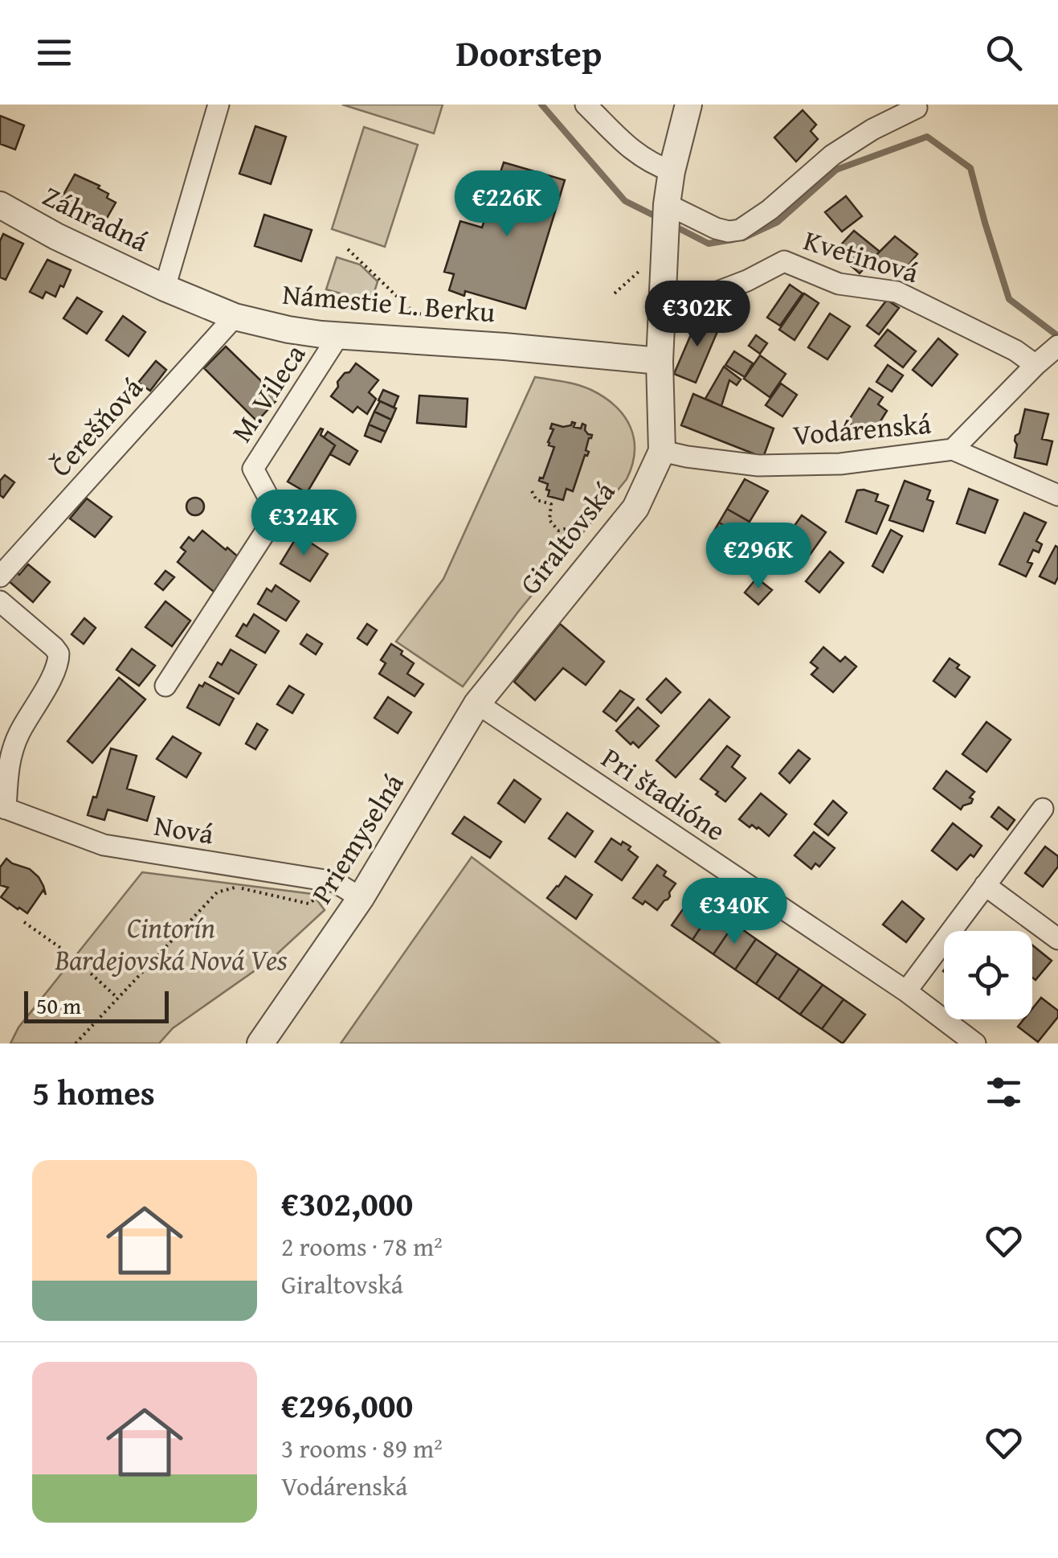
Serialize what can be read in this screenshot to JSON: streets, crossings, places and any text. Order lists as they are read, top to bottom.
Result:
{
  "streets": {
    "street": [
      "Záhradná",
      "Kvetinová",
      "Námestie L. Berku",
      "M. Vileca",
      "Čerešňová",
      "Vodárenská",
      "Giraltovská",
      "Pri štadióne",
      "Nová",
      "Priemyselná"
    ]
  },
  "crossings": [
    ["Záhradná", "Námestie L. Berku"],
    ["Kvetinová", "Giraltovská"],
    ["Námestie L. Berku", "M. Vileca"],
    ["Námestie L. Berku", "Čerešňová"],
    ["Námestie L. Berku", "Giraltovská"],
    ["Vodárenská", "Giraltovská"],
    ["Giraltovská", "Pri štadióne"],
    ["Giraltovská", "Priemyselná"],
    ["Pri štadióne", "Priemyselná"],
    ["Nová", "Priemyselná"]
  ],
  "parks": ["Cintorín Bardejovská Nová Ves"],
  "scale_bar": "50 m",
  "page": {
    "header": "Doorstep",
    "price": [
      "€226K",
      "€302K",
      "€324K",
      "€296K",
      "€340K"
    ],
    "scale": "50 m",
    "heading": "5 homes",
    "list": [
      {
        "name": "€302,000",
        "note": "2 rooms · 78 m² · Giraltovská"
      },
      {
        "name": "€296,000",
        "note": "3 rooms · 89 m² · Vodárenská"
      }
    ]
  }
}
